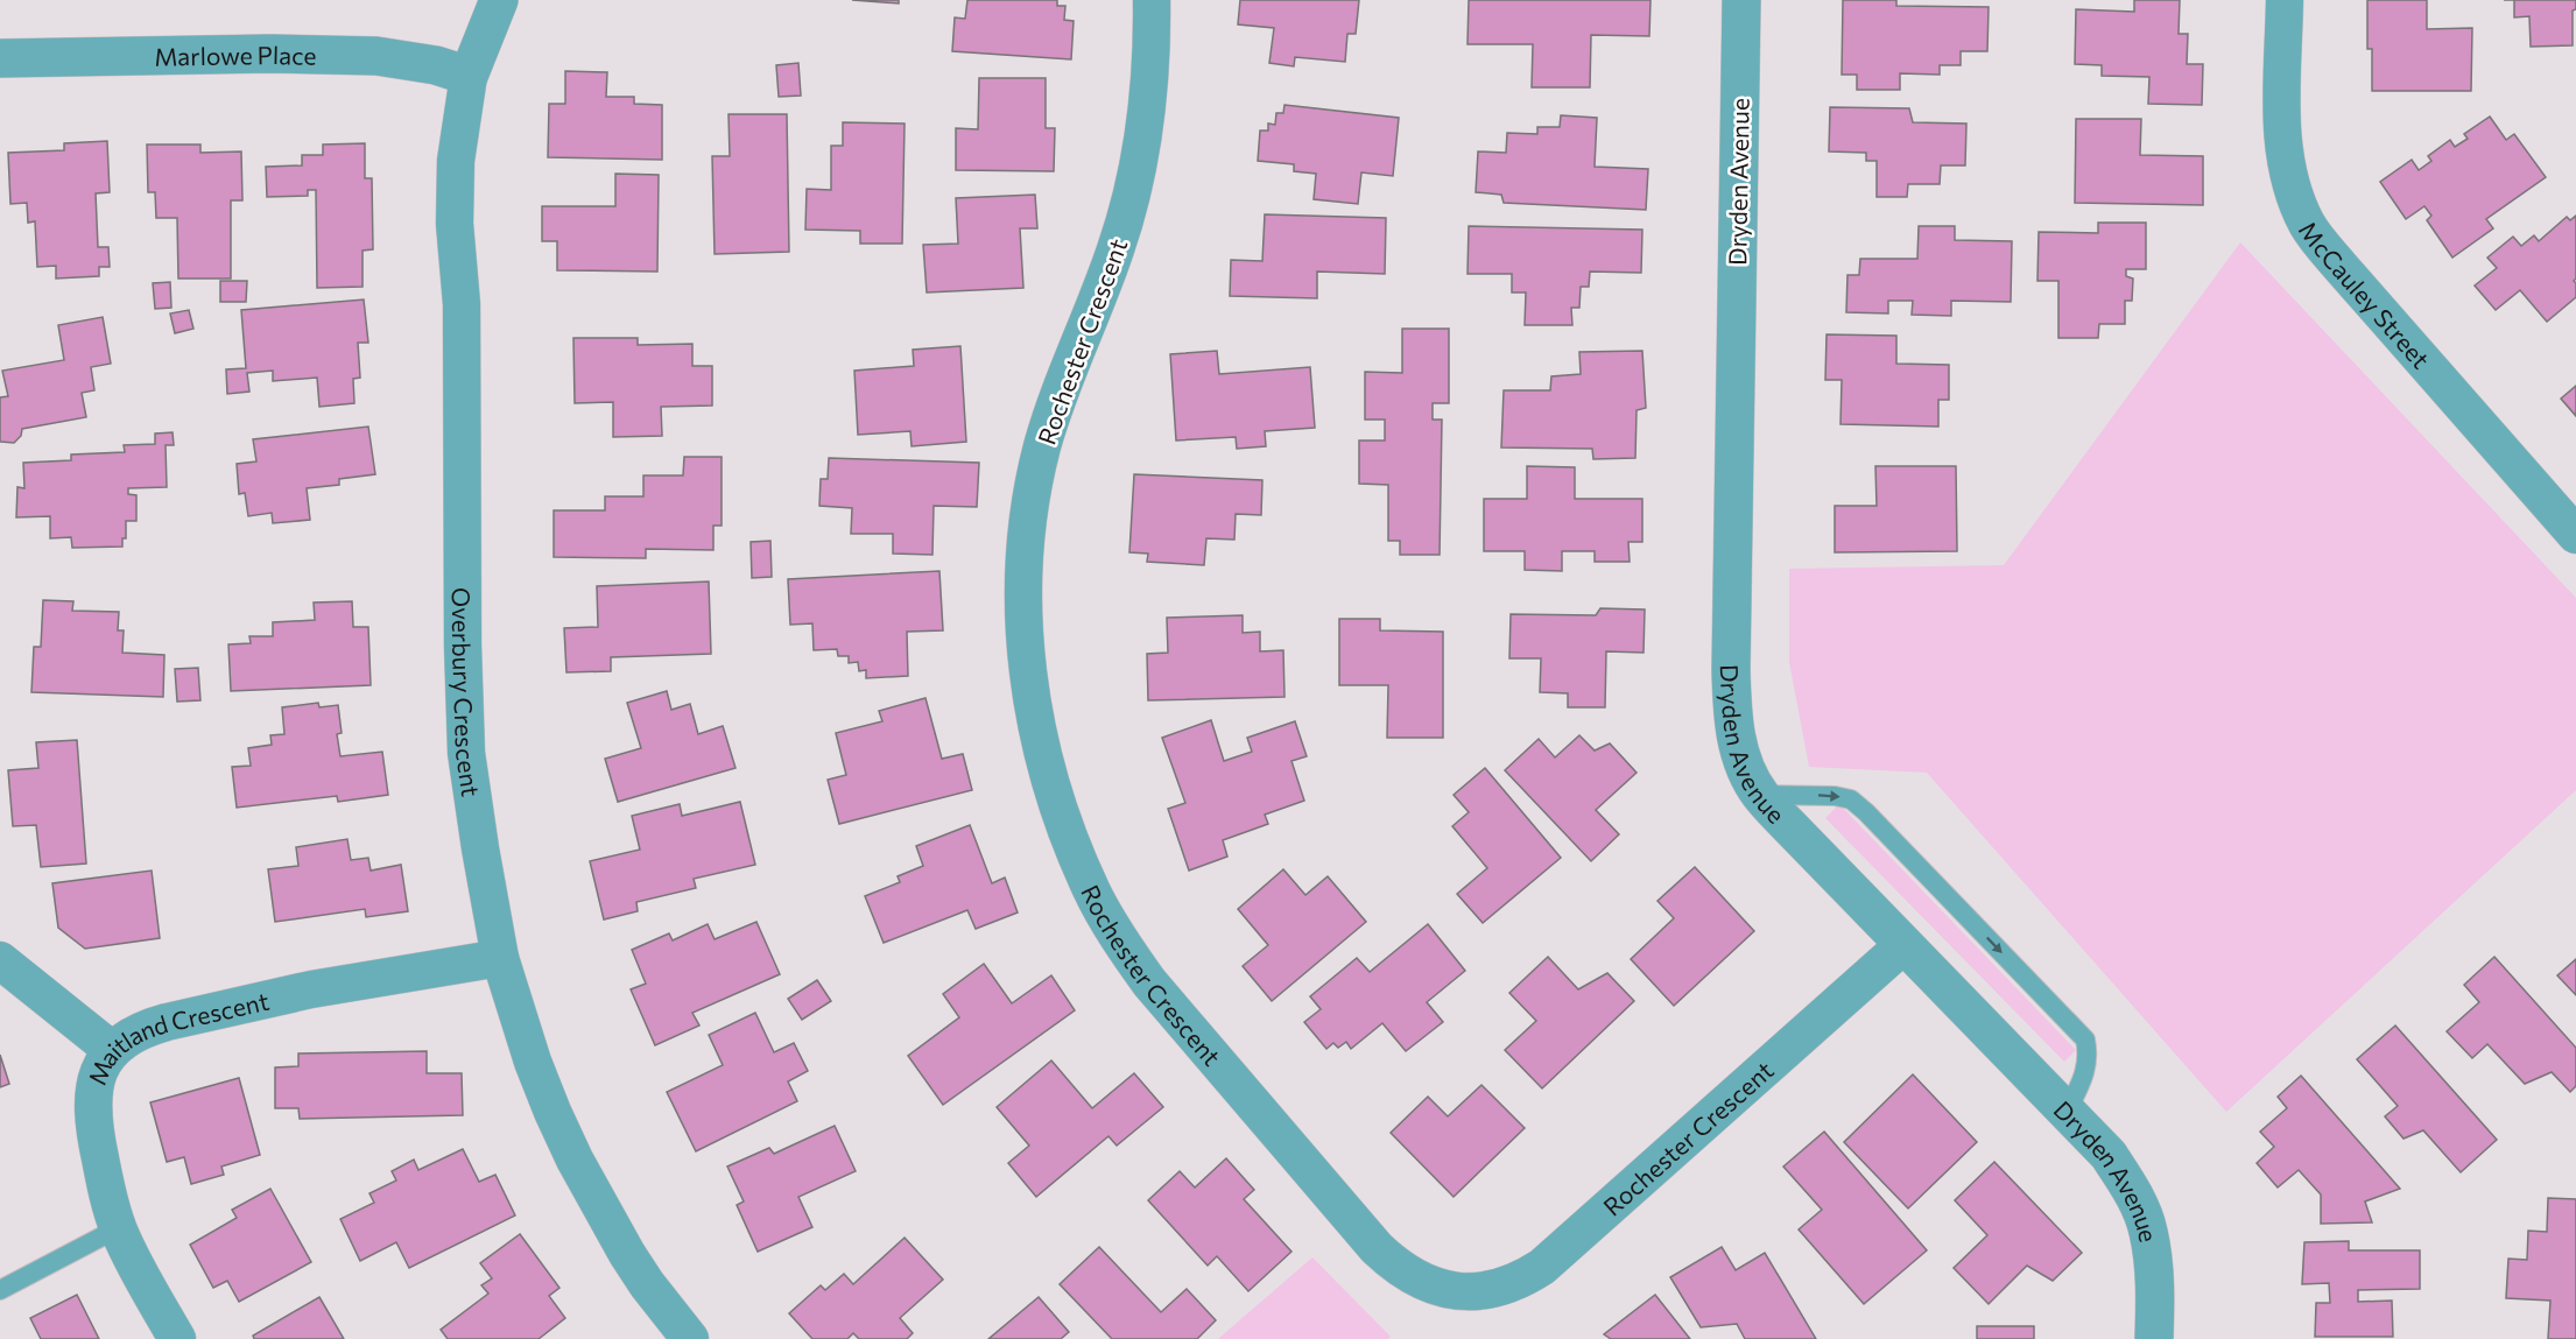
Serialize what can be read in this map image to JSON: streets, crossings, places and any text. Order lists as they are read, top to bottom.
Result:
{
  "streets": {
    "street": [
      "Marlowe Place",
      "Dryden Avenue",
      "McCauley Street",
      "Rochester Crescent",
      "Overbury Crescent",
      "Maitland Crescent"
    ]
  },
  "crossings": [
    ["Marlowe Place", "Overbury Crescent"],
    ["Dryden Avenue", "Rochester Crescent"],
    ["Overbury Crescent", "Maitland Crescent"]
  ]
}
